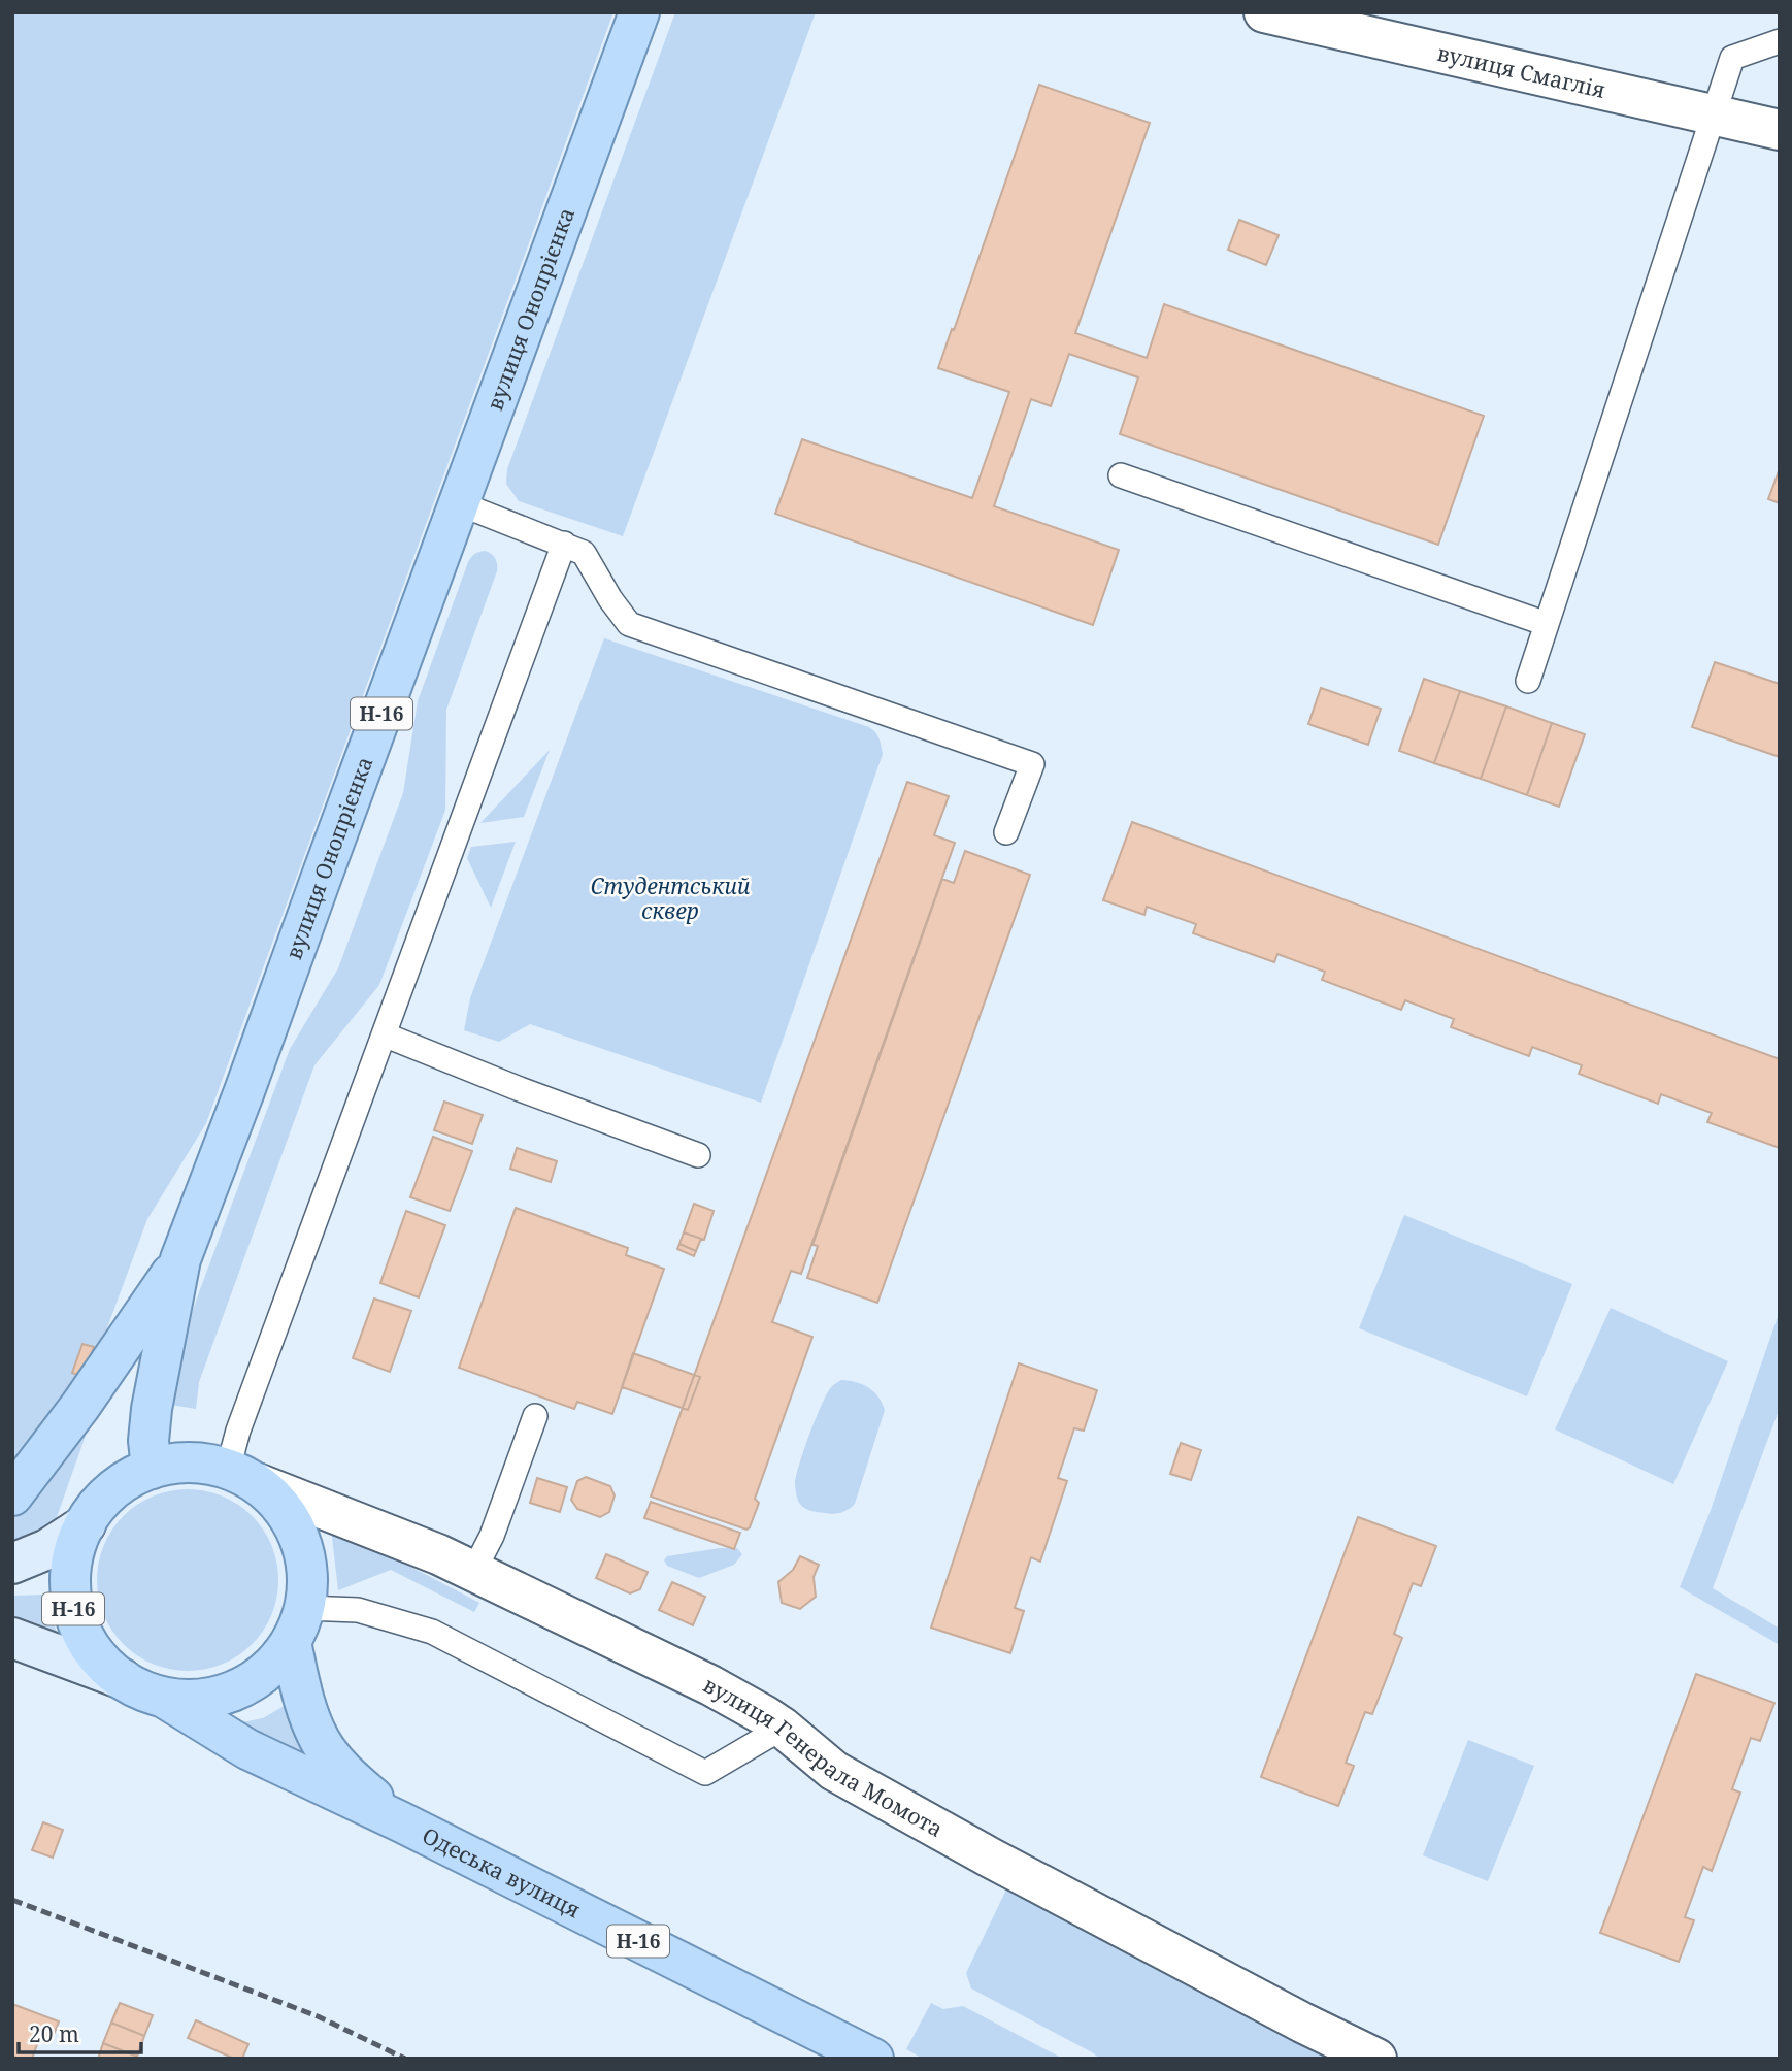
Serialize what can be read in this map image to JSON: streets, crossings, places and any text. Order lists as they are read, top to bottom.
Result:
{
  "streets": {
    "main road": ["вулиця Онопрієнка", "Н-16", "Одеська вулиця"],
    "street": ["вулиця Смаглія", "вулиця Генерала Момота"]
  },
  "crossings": [
    ["вулиця Онопрієнка", "Н-16"],
    ["вулиця Онопрієнка", "вулиця Генерала Момота"],
    ["вулиця Онопрієнка", "Одеська вулиця"],
    ["Н-16", "вулиця Генерала Момота"],
    ["Н-16", "Одеська вулиця"],
    ["вулиця Генерала Момота", "Одеська вулиця"]
  ],
  "parks": ["Студентський сквер"],
  "scale_bar": "20 m"
}
